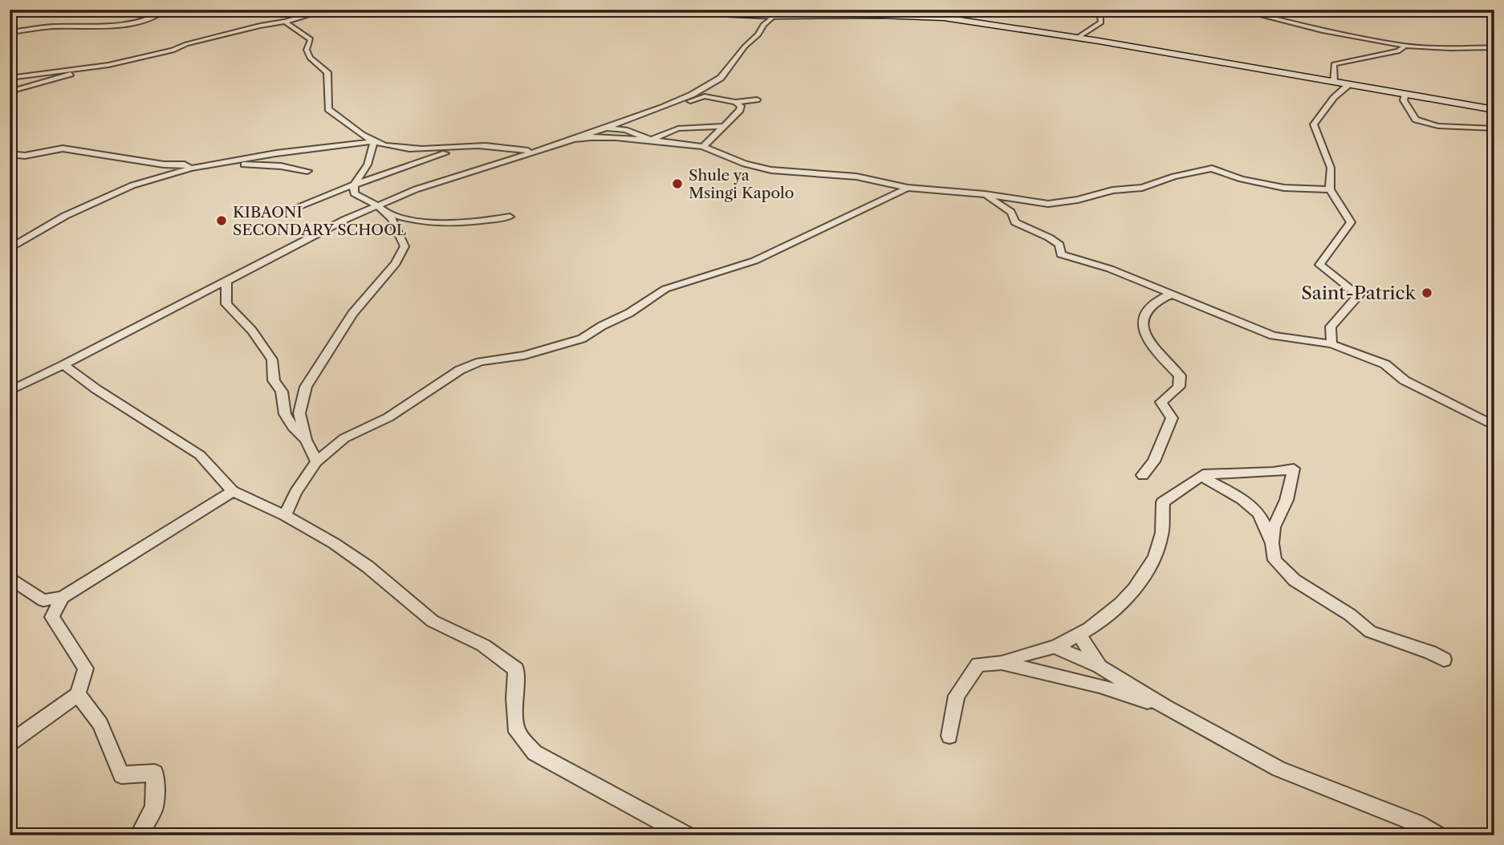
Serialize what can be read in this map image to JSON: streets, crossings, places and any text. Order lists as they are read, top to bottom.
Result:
{
  "places": ["Shule ya Msingi Kapolo", "KIBAONI SECONDARY SCHOOL", "Saint-Patrick"]
}
